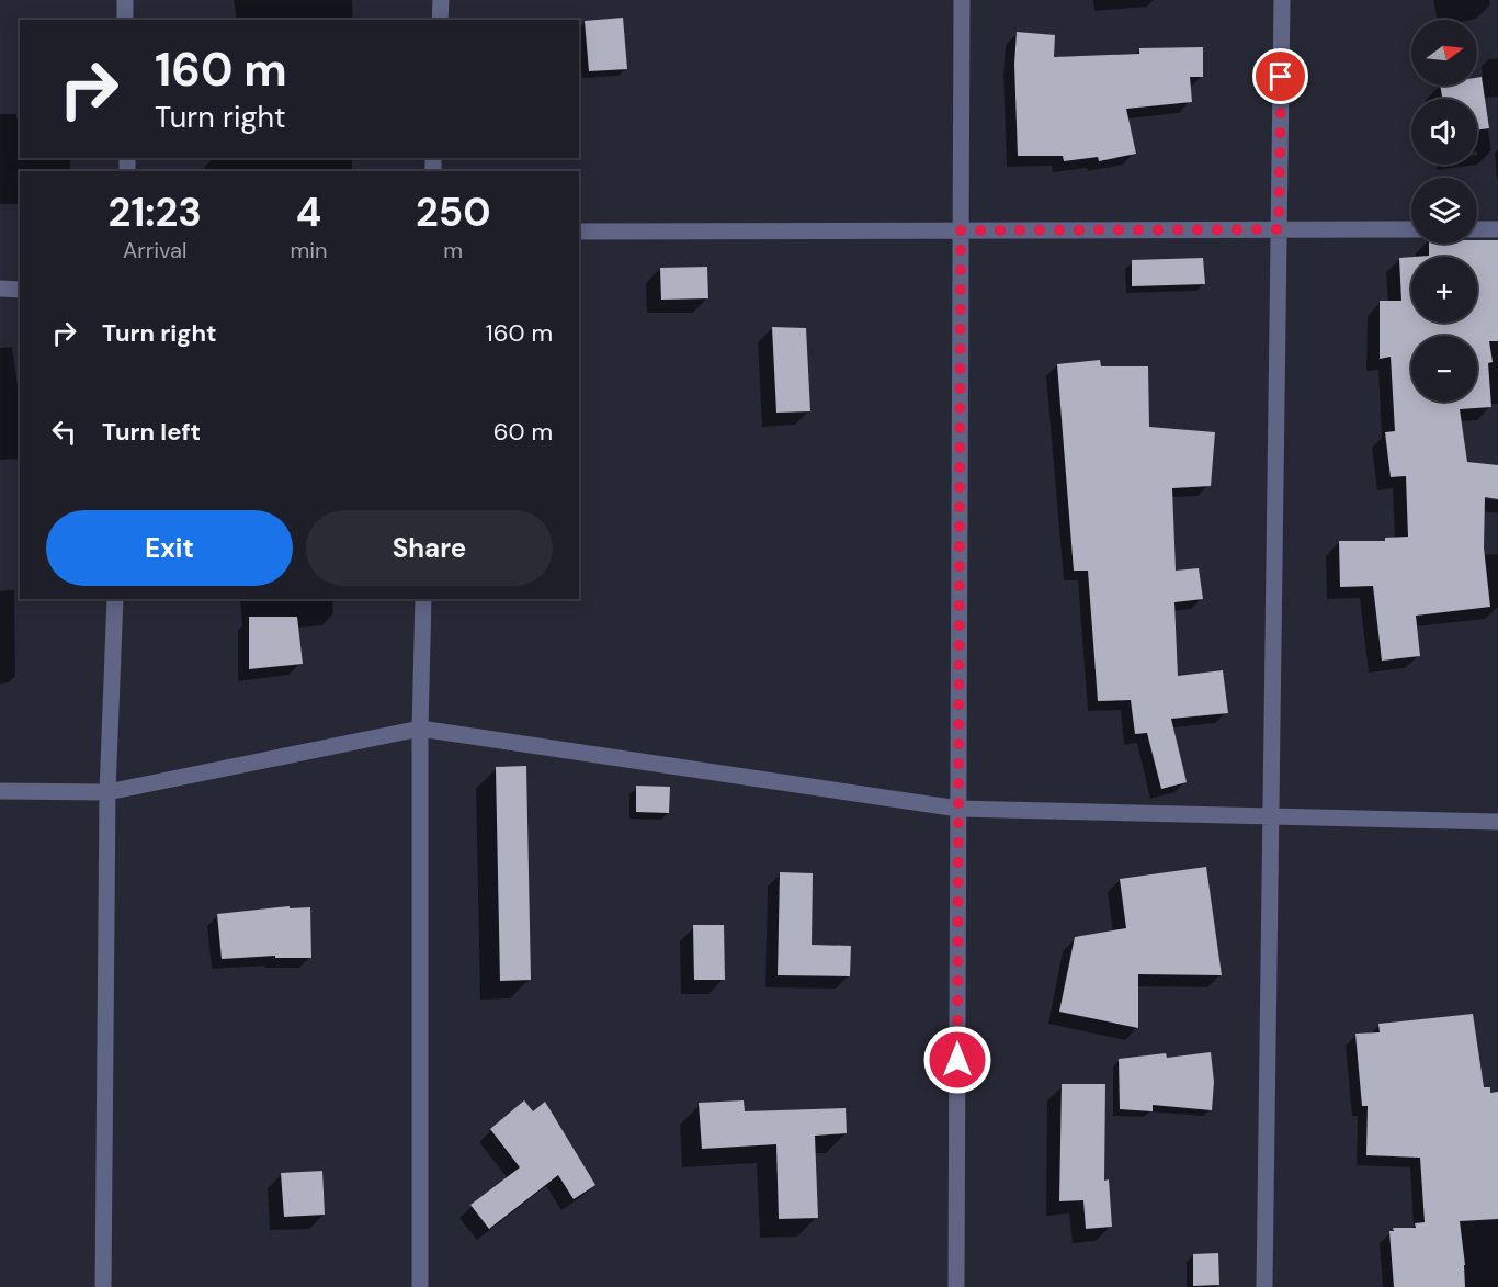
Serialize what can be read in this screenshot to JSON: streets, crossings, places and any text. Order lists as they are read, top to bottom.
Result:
{
  "north": "right",
  "page": {
    "map_buttons": ["+", "−"],
    "turn": ["160 m", "Turn right"],
    "eta": [
      "21:23",
      "Arrival",
      "4",
      "min",
      "250",
      "m"
    ],
    "list": [
      {
        "name": "Turn right",
        "value": "160 m"
      },
      {
        "name": "Turn left",
        "value": "60 m"
      }
    ],
    "buttons": ["Exit", "Share"]
  }
}
